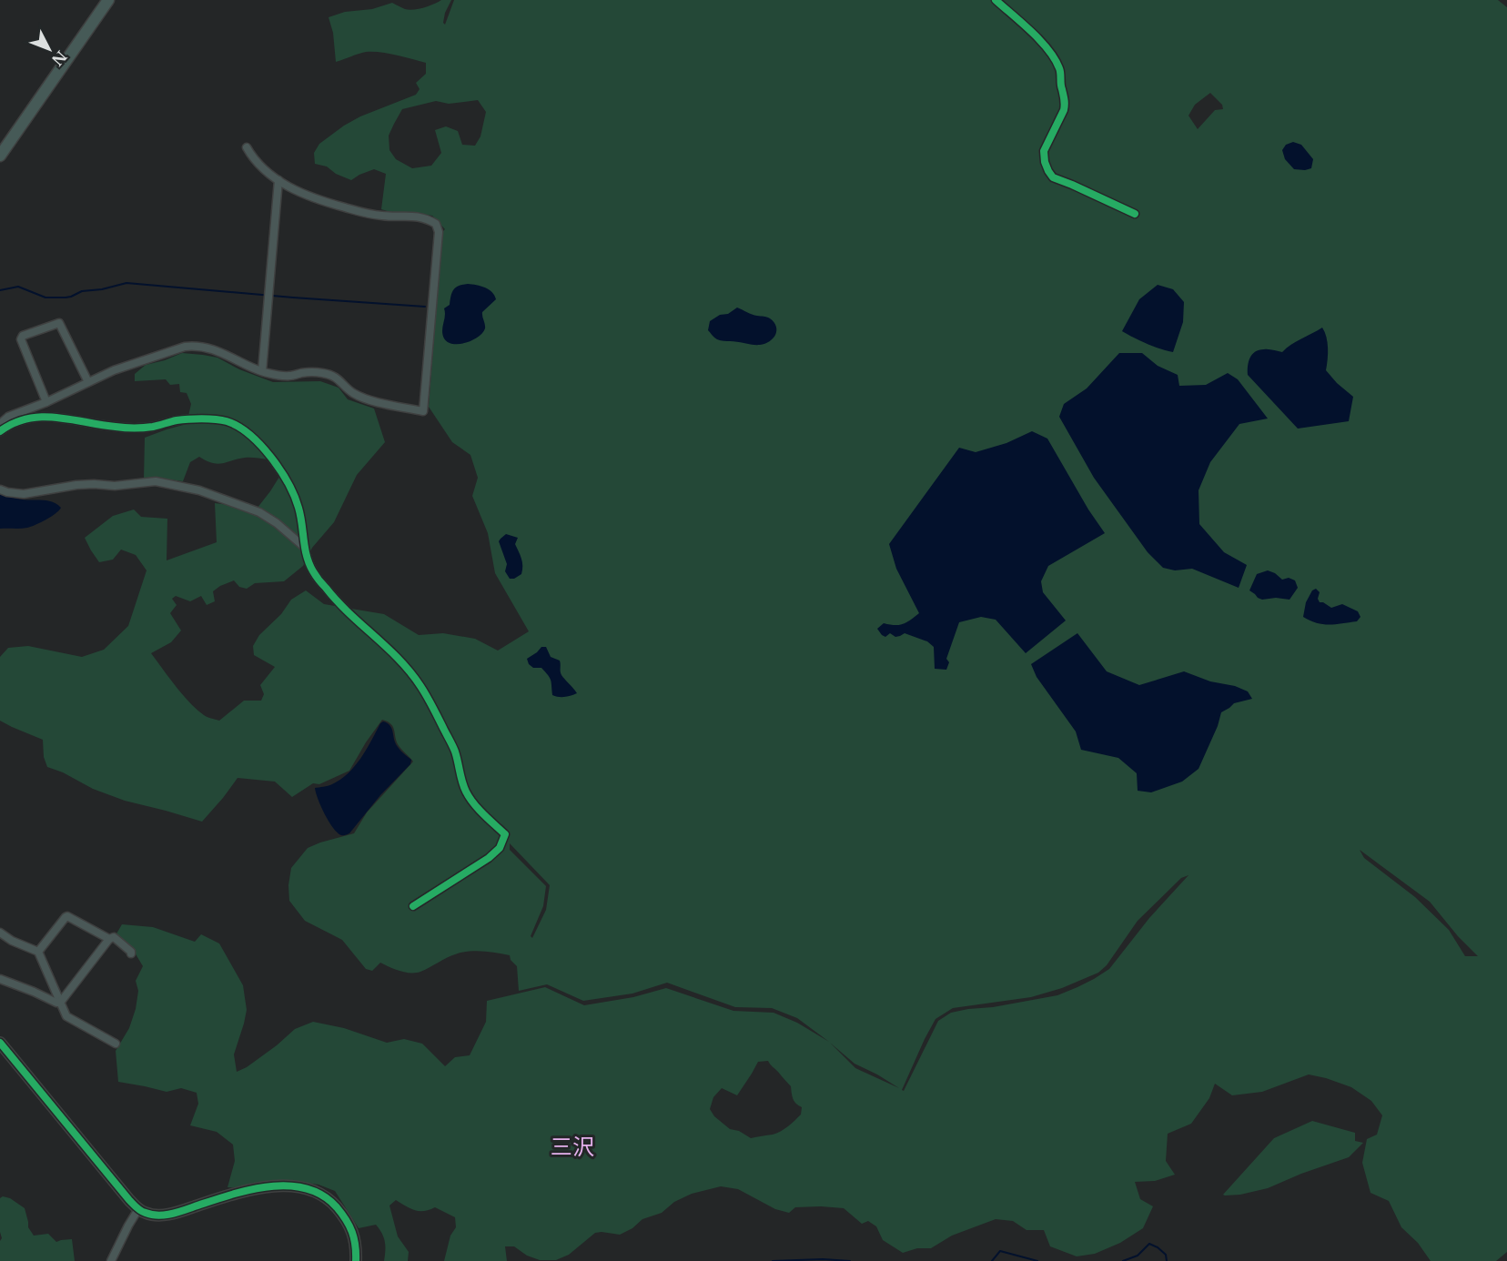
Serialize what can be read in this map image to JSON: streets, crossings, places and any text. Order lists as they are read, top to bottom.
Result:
{
  "districts": ["三沢"],
  "north": "bottom right"
}
